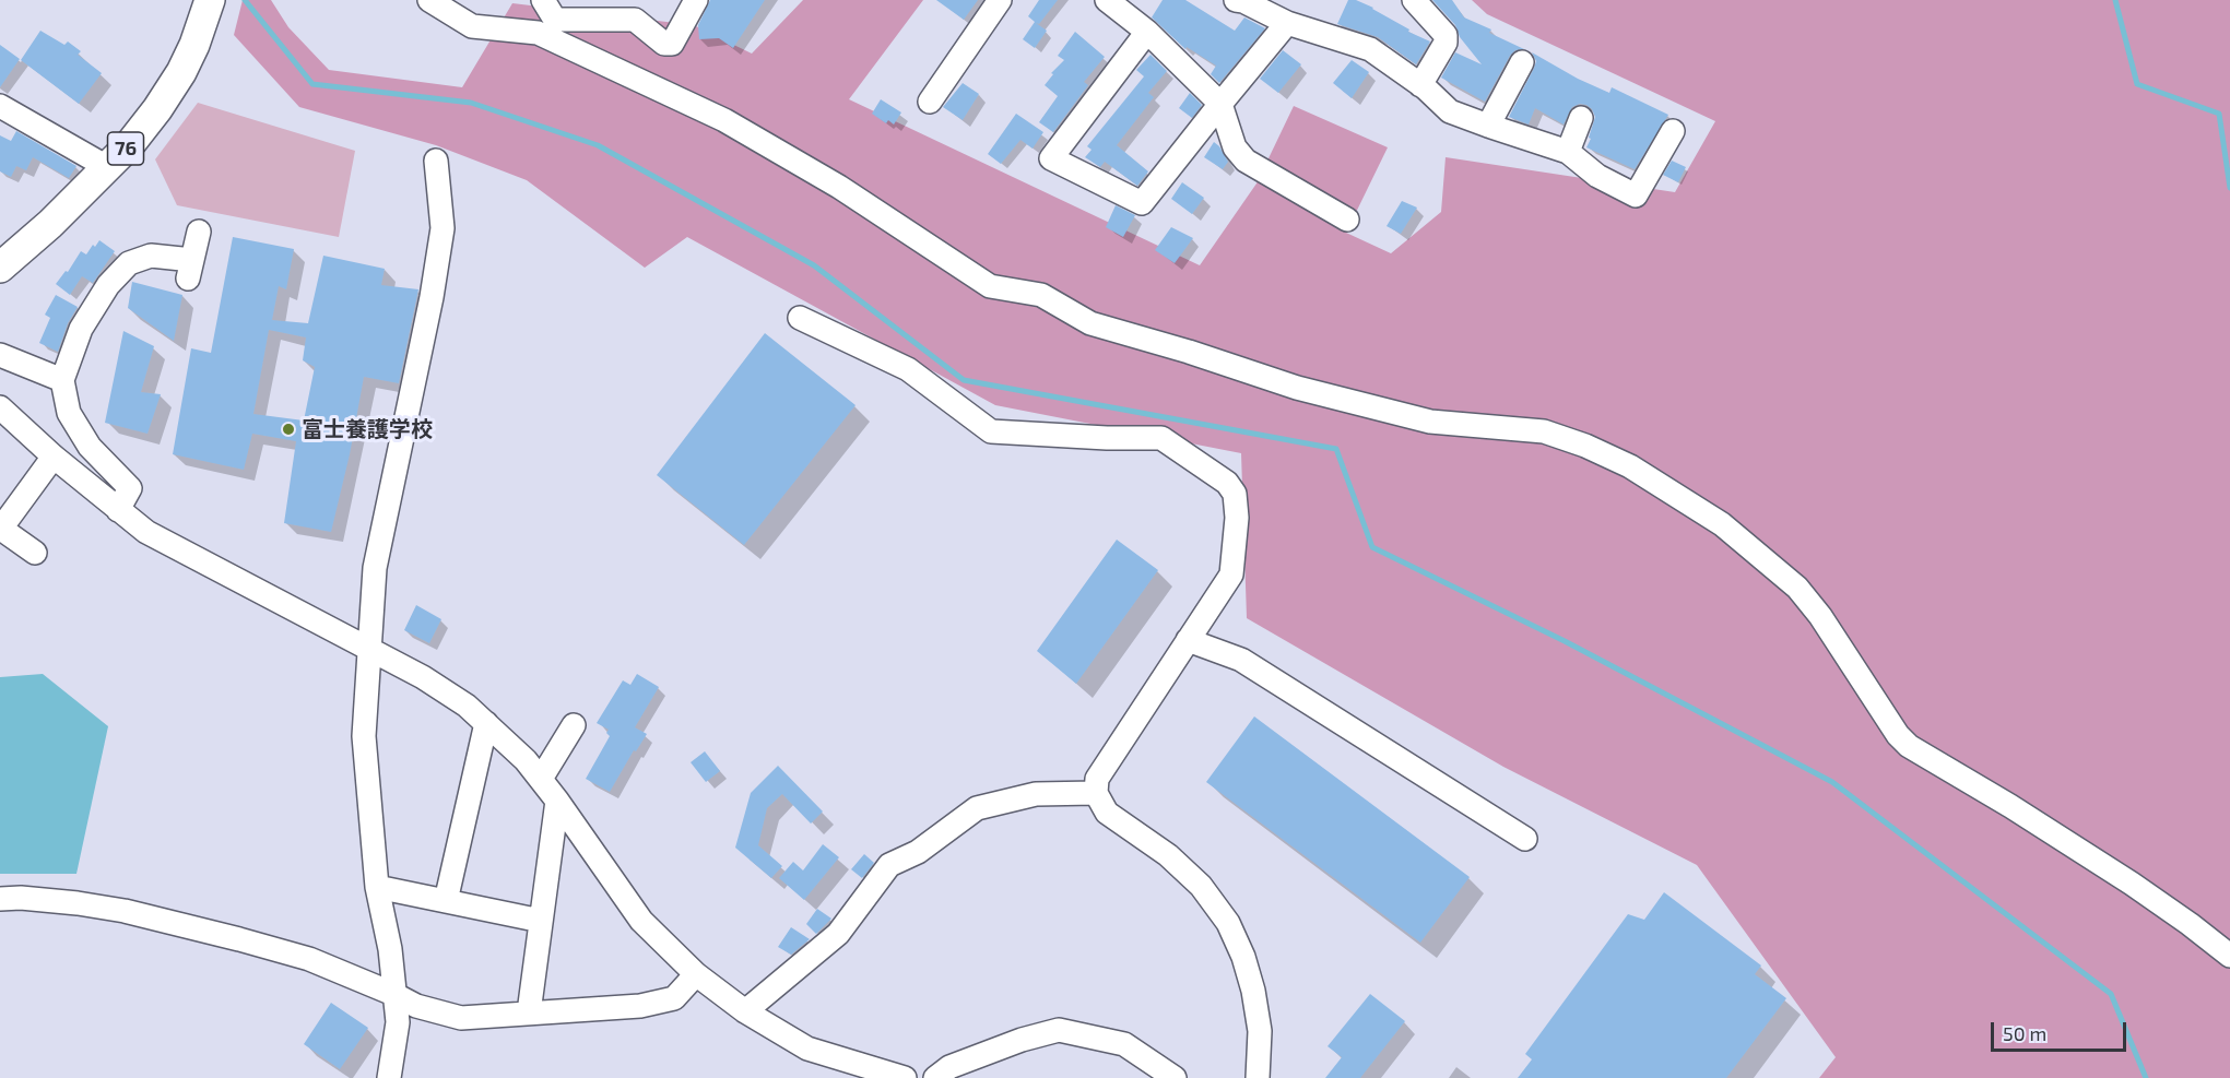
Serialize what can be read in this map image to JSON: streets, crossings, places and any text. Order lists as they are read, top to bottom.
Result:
{
  "streets": {
    "main road": ["76"]
  },
  "places": ["富士養護学校"],
  "scale_bar": "50 m"
}
